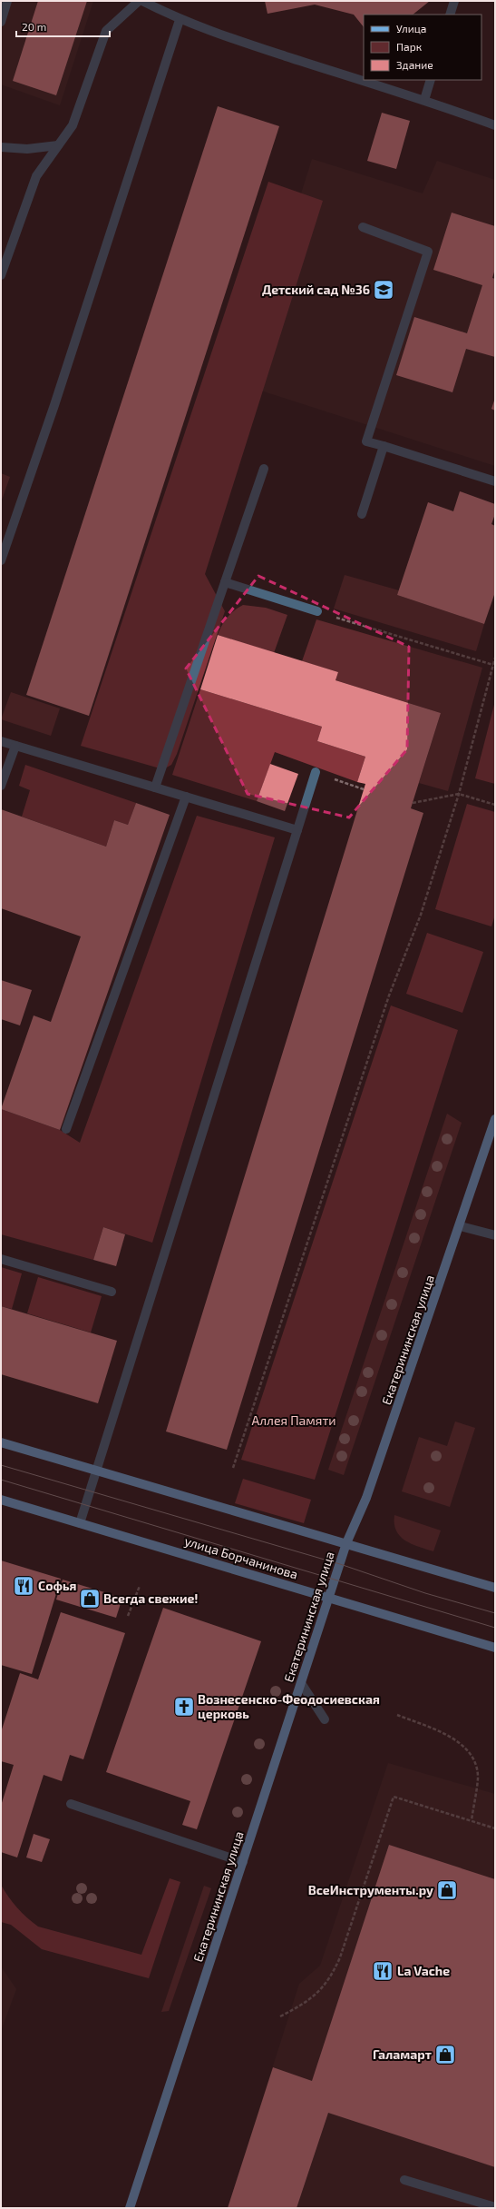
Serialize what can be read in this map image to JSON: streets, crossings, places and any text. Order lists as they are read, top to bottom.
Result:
{
  "streets": {
    "main road": ["Екатерининская улица", "улица Борчанинова"]
  },
  "crossings": [
    ["Екатерининская улица", "улица Борчанинова"]
  ],
  "parks": ["Аллея Памяти"],
  "places": {
    "school or university": ["Детский сад №36"],
    "restaurant": ["Софья", "La Vache"],
    "shop": ["Всегда свежие!", "ВсеИнструменты.ру", "Галамарт"],
    "church": ["Вознесенско-Феодосиевская церковь"]
  },
  "legend": ["Улица", "Парк", "Здание"],
  "scale_bar": "20 m"
}
